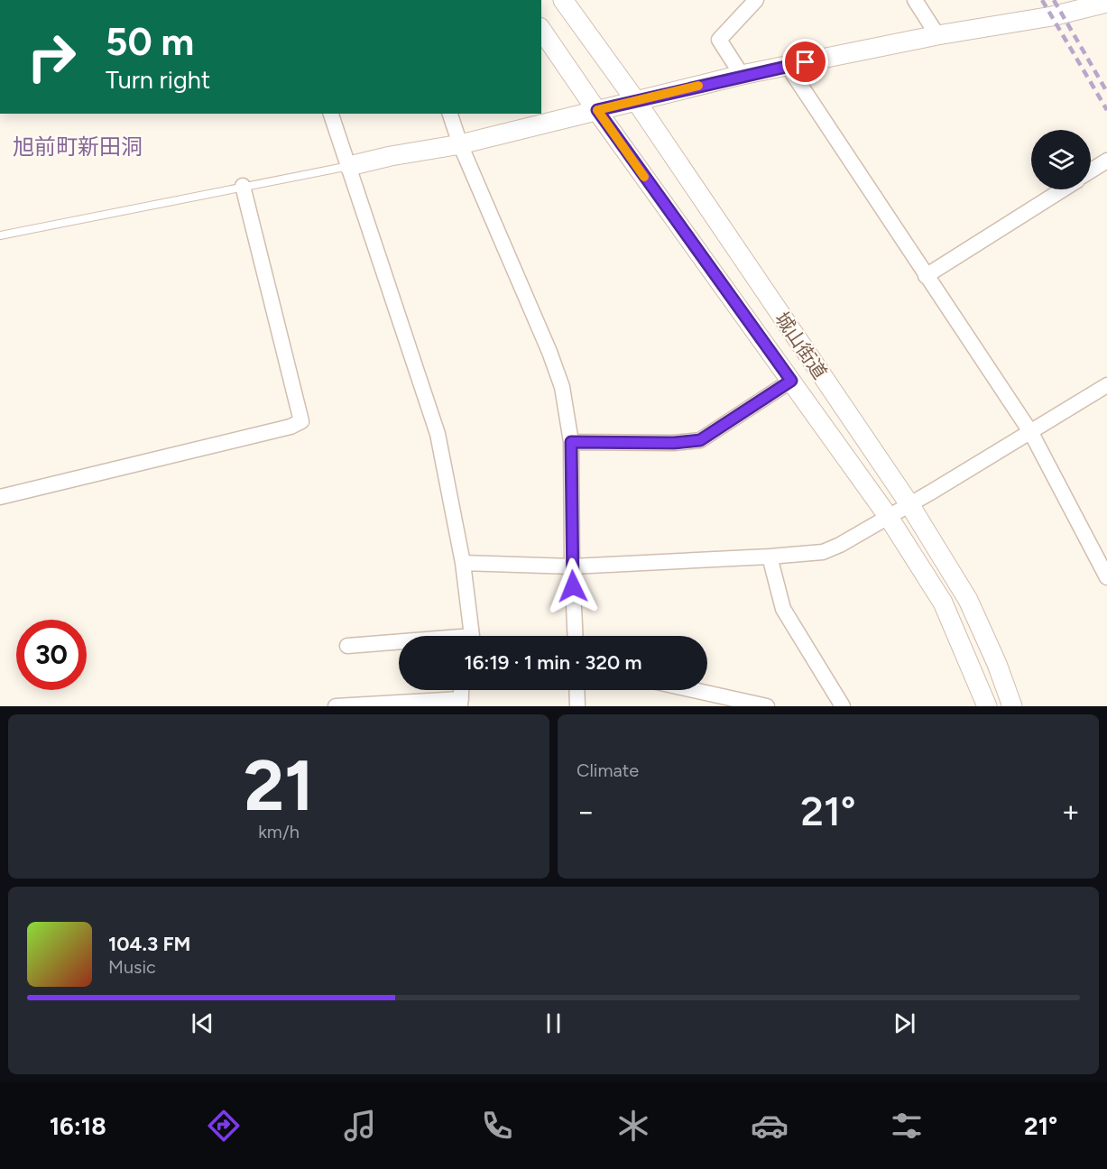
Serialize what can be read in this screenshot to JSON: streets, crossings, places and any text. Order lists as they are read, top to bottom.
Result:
{
  "streets": {
    "street": ["城山街道"]
  },
  "districts": ["旭前町新田洞"],
  "page": {
    "turn": ["50 m", "Turn right"],
    "limit": "30",
    "trip": "16:19 · 1 min · 320 m",
    "tile": [
      ["21", "km/h"],
      "Climate"
    ],
    "heat": ["−", "21°", "+"],
    "song": ["104.3 FM", "Music"],
    "tabs": ["16:18", "21°"]
  }
}
